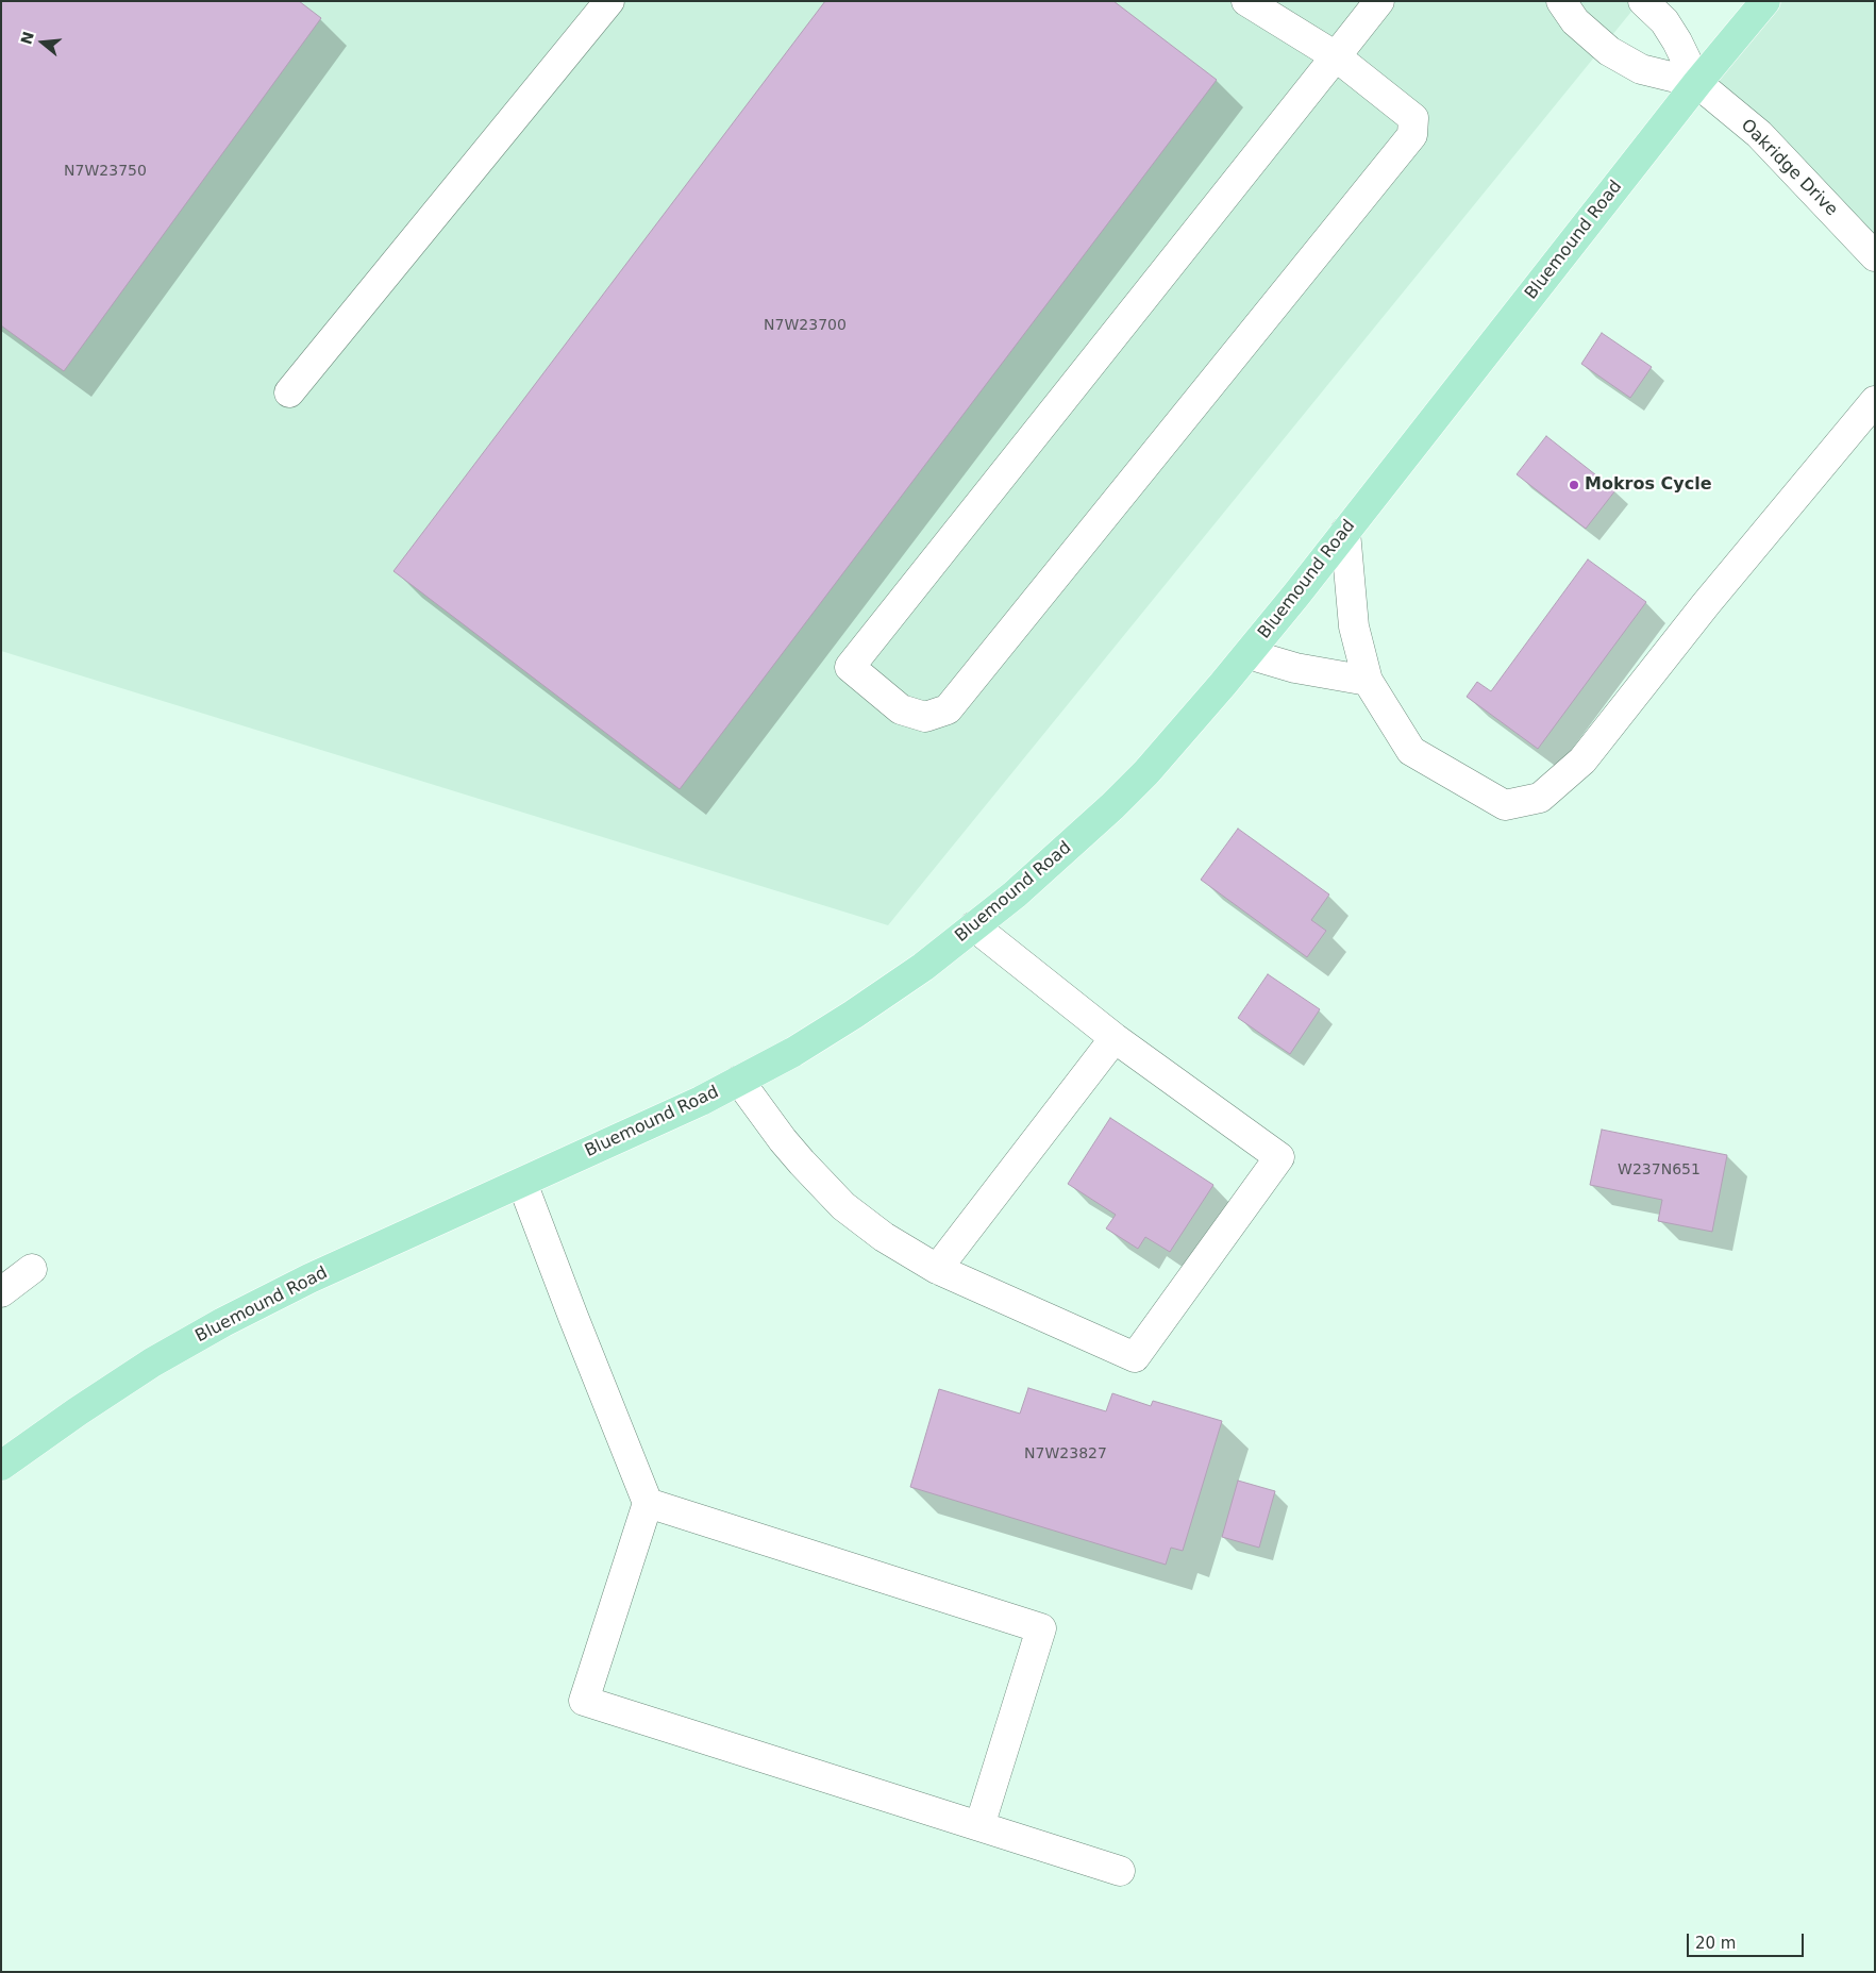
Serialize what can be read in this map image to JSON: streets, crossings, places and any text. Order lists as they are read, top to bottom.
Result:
{
  "streets": {
    "main road": ["Bluemound Road"],
    "street": ["Oakridge Drive"]
  },
  "crossings": [
    ["Oakridge Drive", "Bluemound Road"]
  ],
  "places": ["Mokros Cycle"],
  "house_numbers": [
    "N7W23750",
    "N7W23700",
    "W237N651",
    "N7W23827"
  ],
  "scale_bar": "20 m",
  "north": "left"
}
